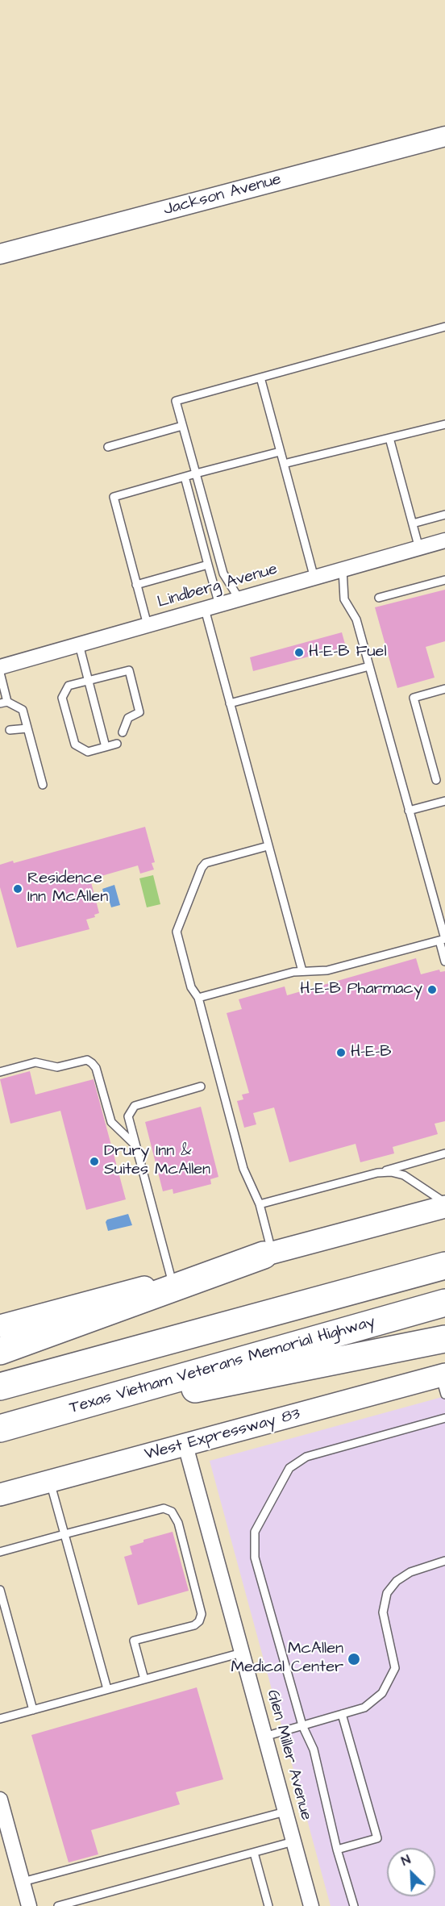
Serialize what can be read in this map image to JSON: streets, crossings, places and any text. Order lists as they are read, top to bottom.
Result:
{
  "streets": {
    "highway": ["Texas Vietnam Veterans Memorial Highway"],
    "main road": ["West Expressway 83"],
    "street": ["Jackson Avenue", "Lindberg Avenue", "Glen Miller Avenue"]
  },
  "crossings": [
    ["West Expressway 83", "Glen Miller Avenue"]
  ],
  "places": [
    "H-E-B Fuel",
    "Residence Inn McAllen",
    "H-E-B Pharmacy",
    "H-E-B",
    "Drury Inn & Suites McAllen",
    "McAllen Medical Center"
  ],
  "north": "top left"
}
